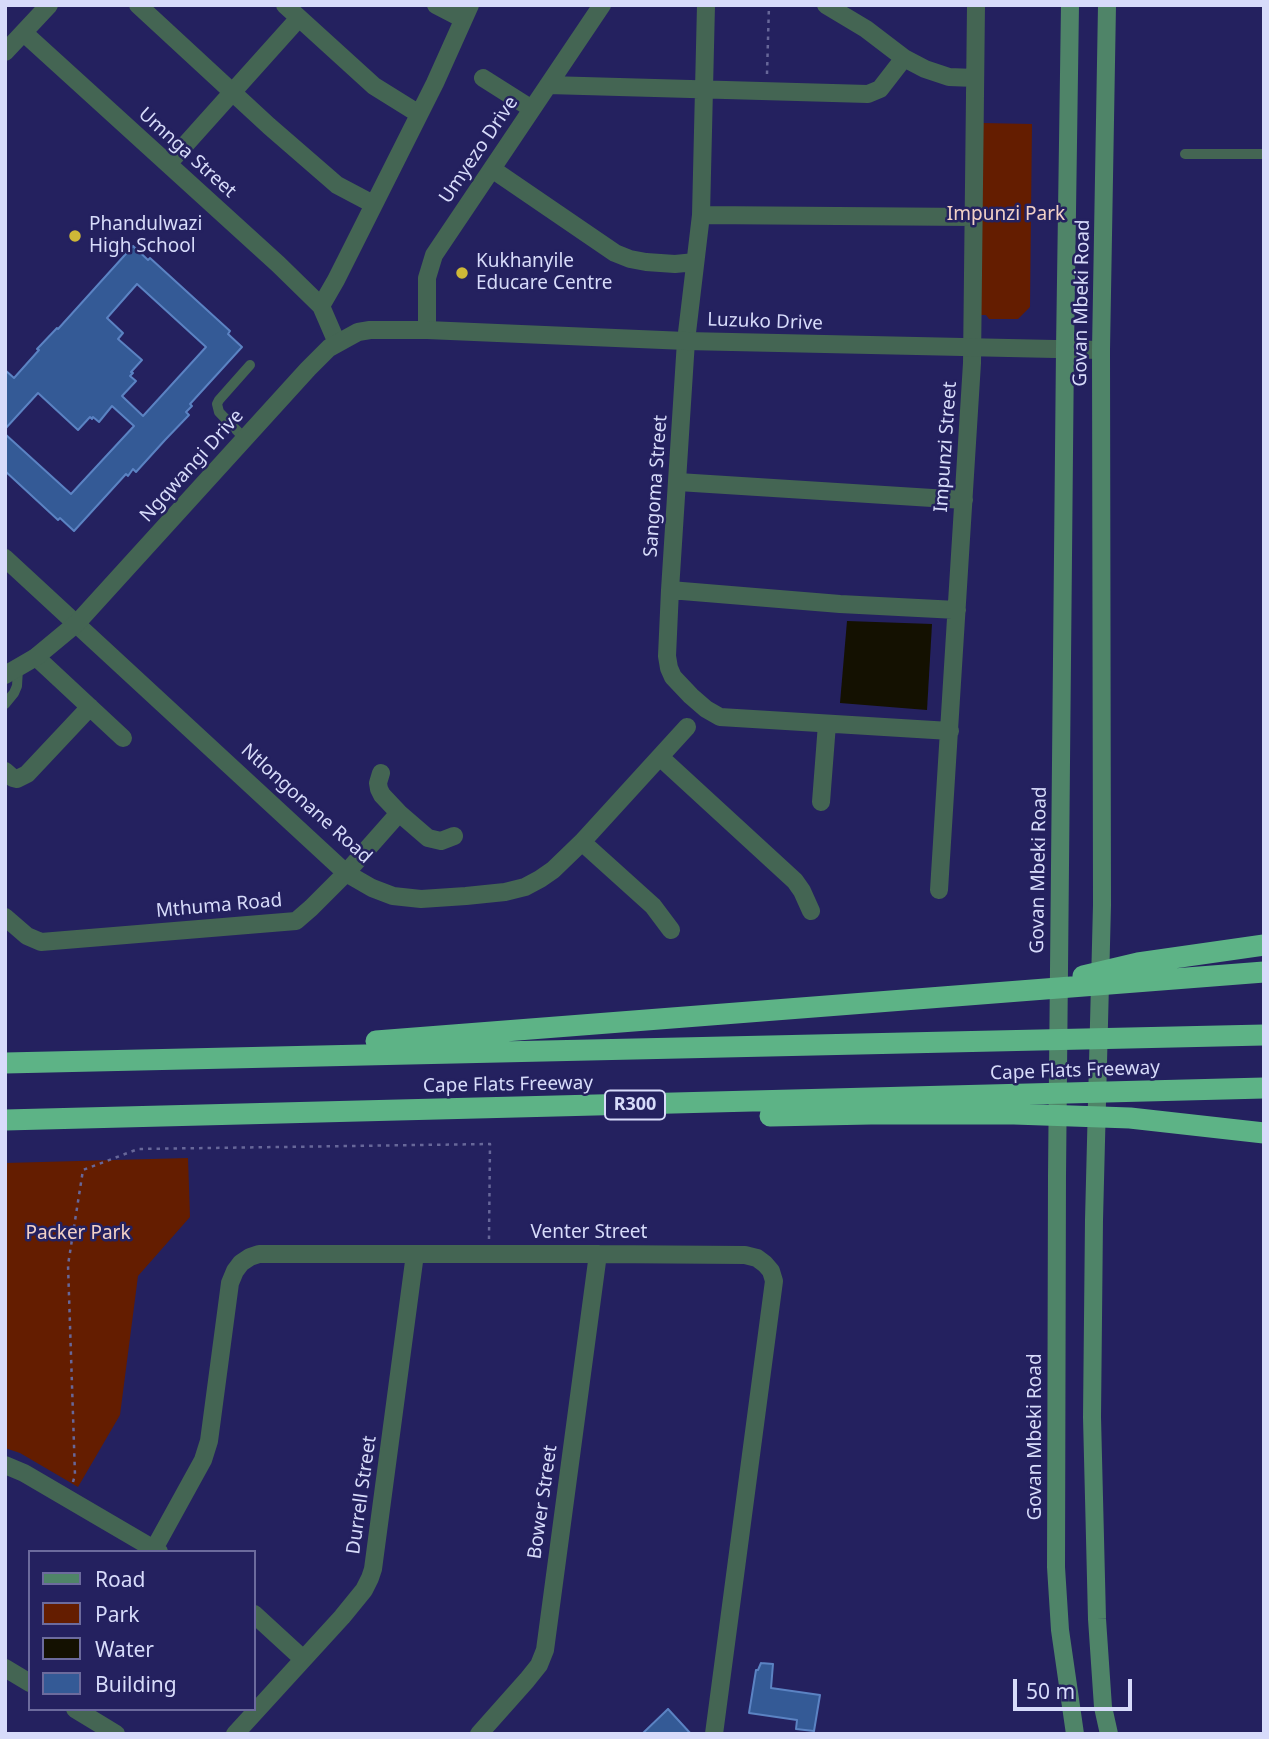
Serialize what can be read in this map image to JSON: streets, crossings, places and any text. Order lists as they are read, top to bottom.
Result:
{
  "streets": {
    "highway": ["Cape Flats Freeway", "R300"],
    "main road": ["Govan Mbeki Road"],
    "street": [
      "Umyezo Drive",
      "Umnga Street",
      "Luzuko Drive",
      "Impunzi Street",
      "Ngqwangi Drive",
      "Sangoma Street",
      "Ntlongonane Road",
      "Mthuma Road",
      "Venter Street",
      "Durrell Street",
      "Bower Street"
    ]
  },
  "crossings": [
    ["Umyezo Drive", "Luzuko Drive"],
    ["Umyezo Drive", "Ngqwangi Drive"],
    ["Umnga Street", "Ngqwangi Drive"],
    ["Govan Mbeki Road", "Luzuko Drive"],
    ["Luzuko Drive", "Impunzi Street"],
    ["Luzuko Drive", "Ngqwangi Drive"],
    ["Luzuko Drive", "Sangoma Street"],
    ["Impunzi Street", "Sangoma Street"],
    ["Ngqwangi Drive", "Ntlongonane Road"],
    ["Ntlongonane Road", "Mthuma Road"],
    ["Venter Street", "Durrell Street"],
    ["Venter Street", "Bower Street"]
  ],
  "parks": ["Impunzi Park", "Packer Park"],
  "places": ["Phandulwazi High School", "Kukhanyile Educare Centre"],
  "legend": [
    "Road",
    "Park",
    "Water",
    "Building"
  ],
  "scale_bar": "50 m"
}
